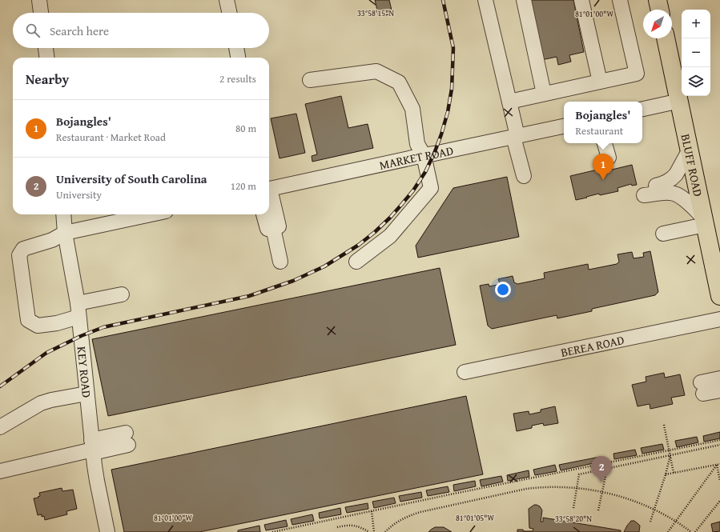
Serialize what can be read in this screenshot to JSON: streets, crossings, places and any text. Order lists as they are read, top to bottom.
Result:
{
  "streets": {
    "main road": ["BLUFF ROAD"],
    "street": ["MARKET ROAD", "BEREA ROAD", "KEY ROAD"]
  },
  "north": "bottom left",
  "page": {
    "map_buttons": ["+", "−"],
    "search": "Search here",
    "heading": ["Nearby", "2 results"],
    "list": [
      {
        "mark": "1",
        "name": "Bojangles'",
        "note": "Restaurant · Market Road",
        "value": "80 m"
      },
      {
        "mark": "2",
        "name": "University of South Carolina",
        "note": "University",
        "value": "120 m"
      }
    ],
    "popup": ["Bojangles'", "Restaurant"],
    "pins": ["1", "2"]
  },
  "coordinates": [
    "33°58'15\"N",
    "81°01'00\"W",
    "81°01'05\"W",
    "33°58'20\"N"
  ]
}
